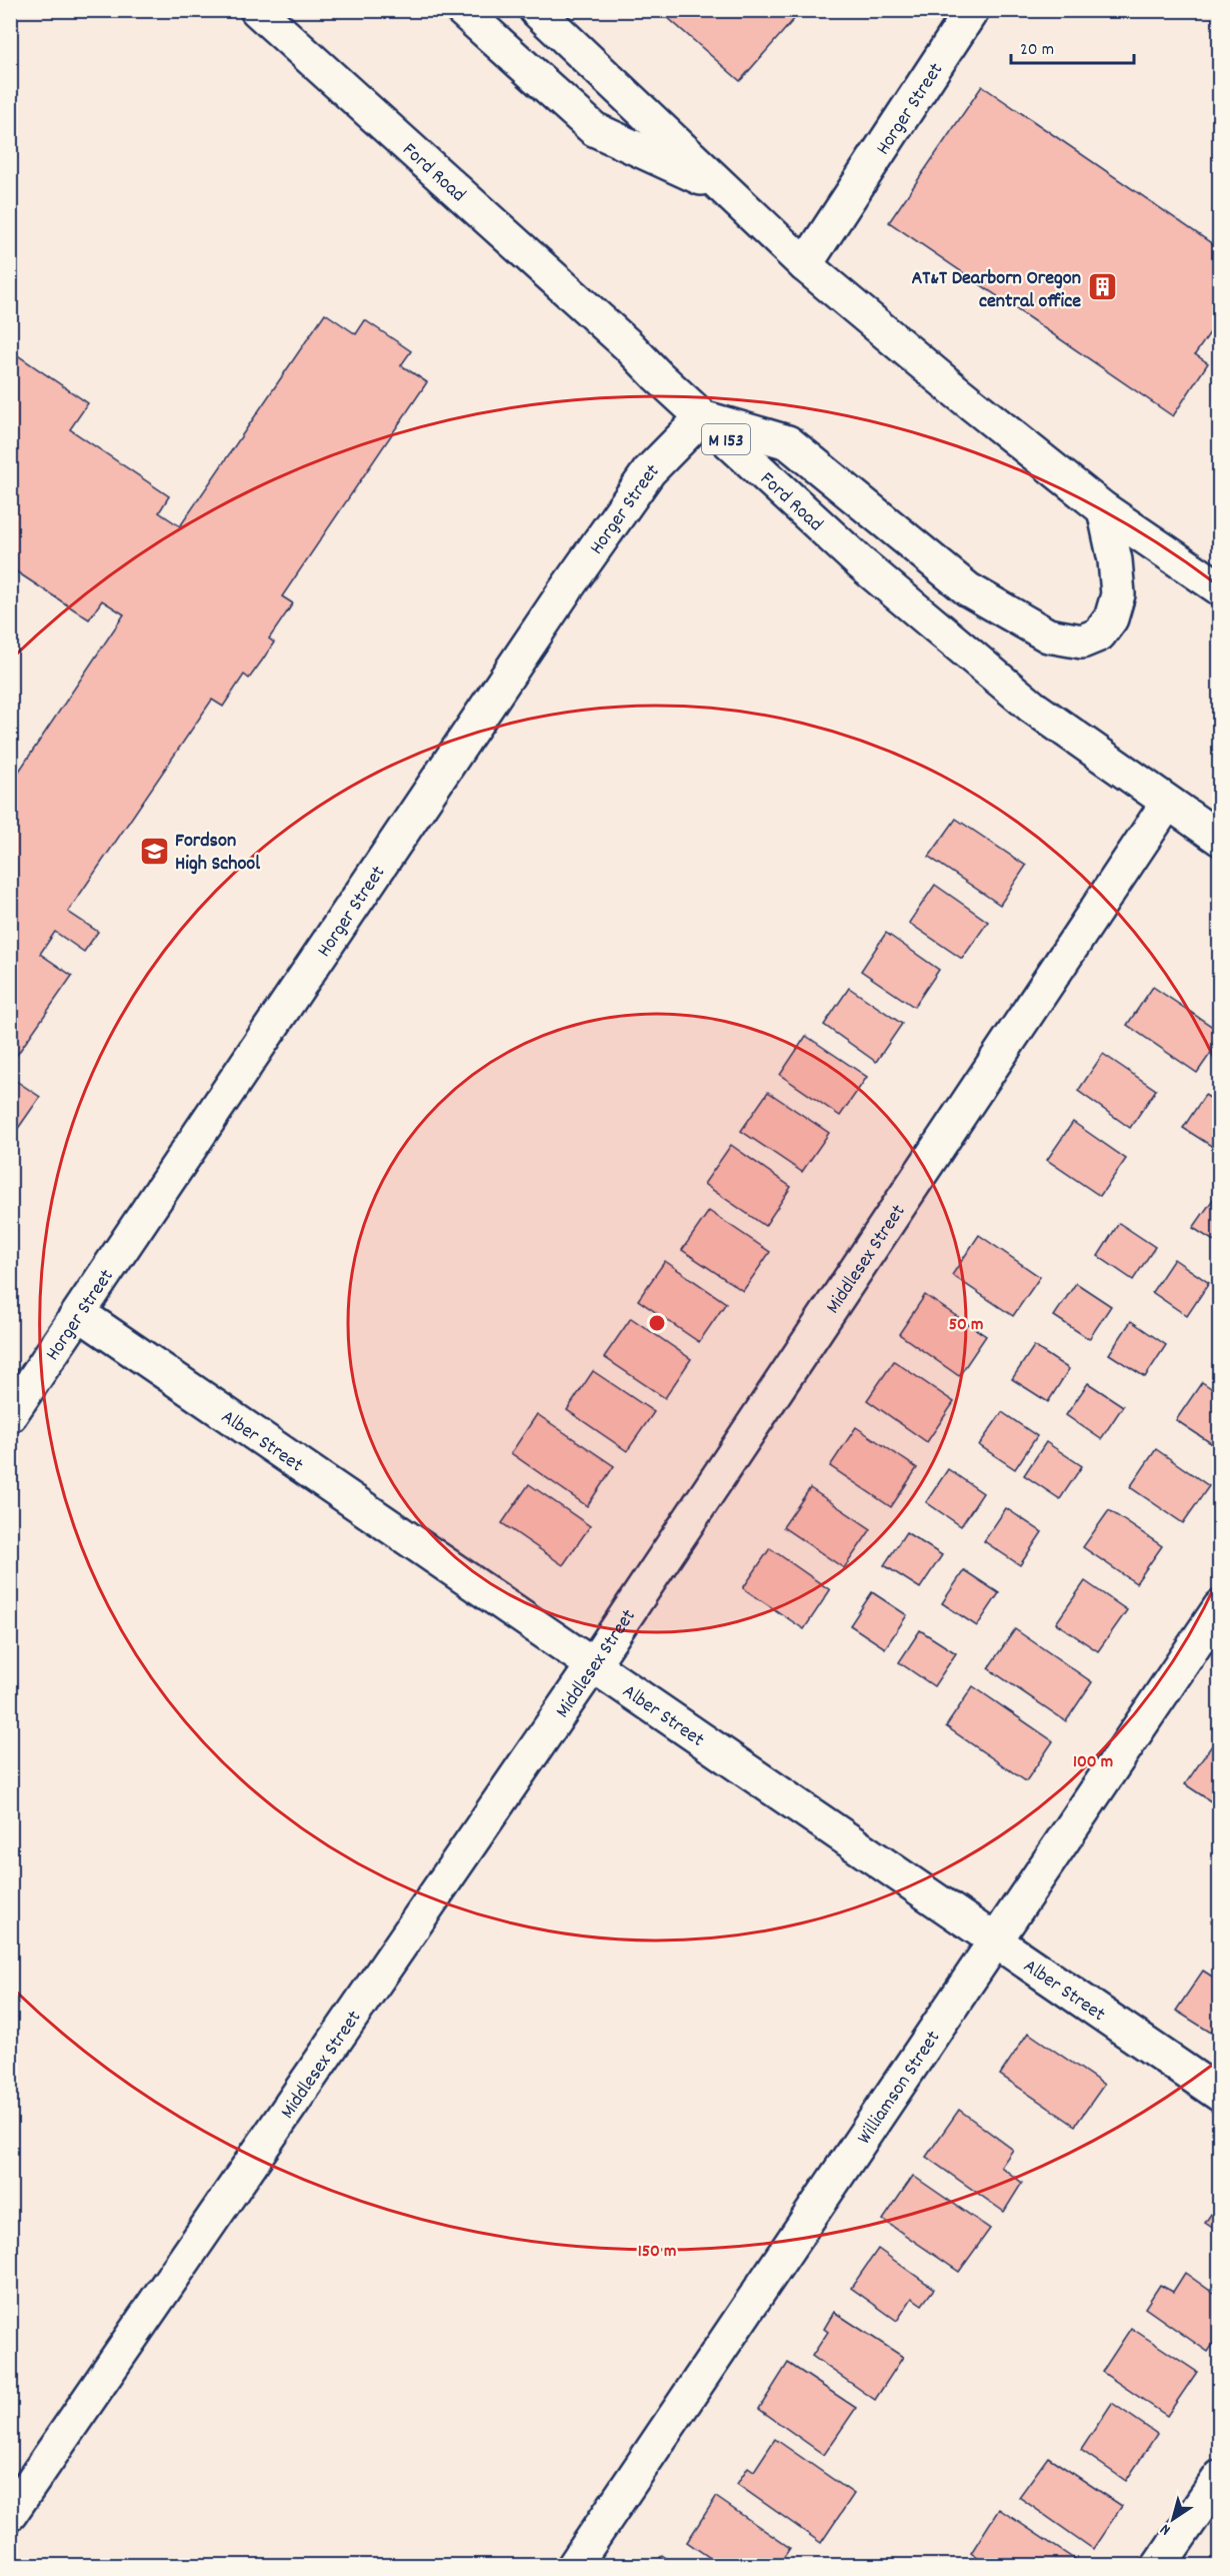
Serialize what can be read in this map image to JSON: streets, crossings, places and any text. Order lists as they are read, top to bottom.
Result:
{
  "streets": {
    "street": [
      "Horger Street",
      "Ford Road",
      "M 153",
      "Middlesex Street",
      "Alber Street",
      "Williamson Street"
    ]
  },
  "crossings": [
    ["Horger Street", "Ford Road"],
    ["Horger Street", "Alber Street"],
    ["Ford Road", "Middlesex Street"],
    ["Middlesex Street", "Alber Street"],
    ["Alber Street", "Williamson Street"]
  ],
  "places": {
    "building": ["AT&T Dearborn Oregon central office"],
    "school or university": ["Fordson High School"]
  },
  "scale_bar": "20 m",
  "north": "bottom left",
  "rings": ["50 m", "100 m", "150 m"]
}
